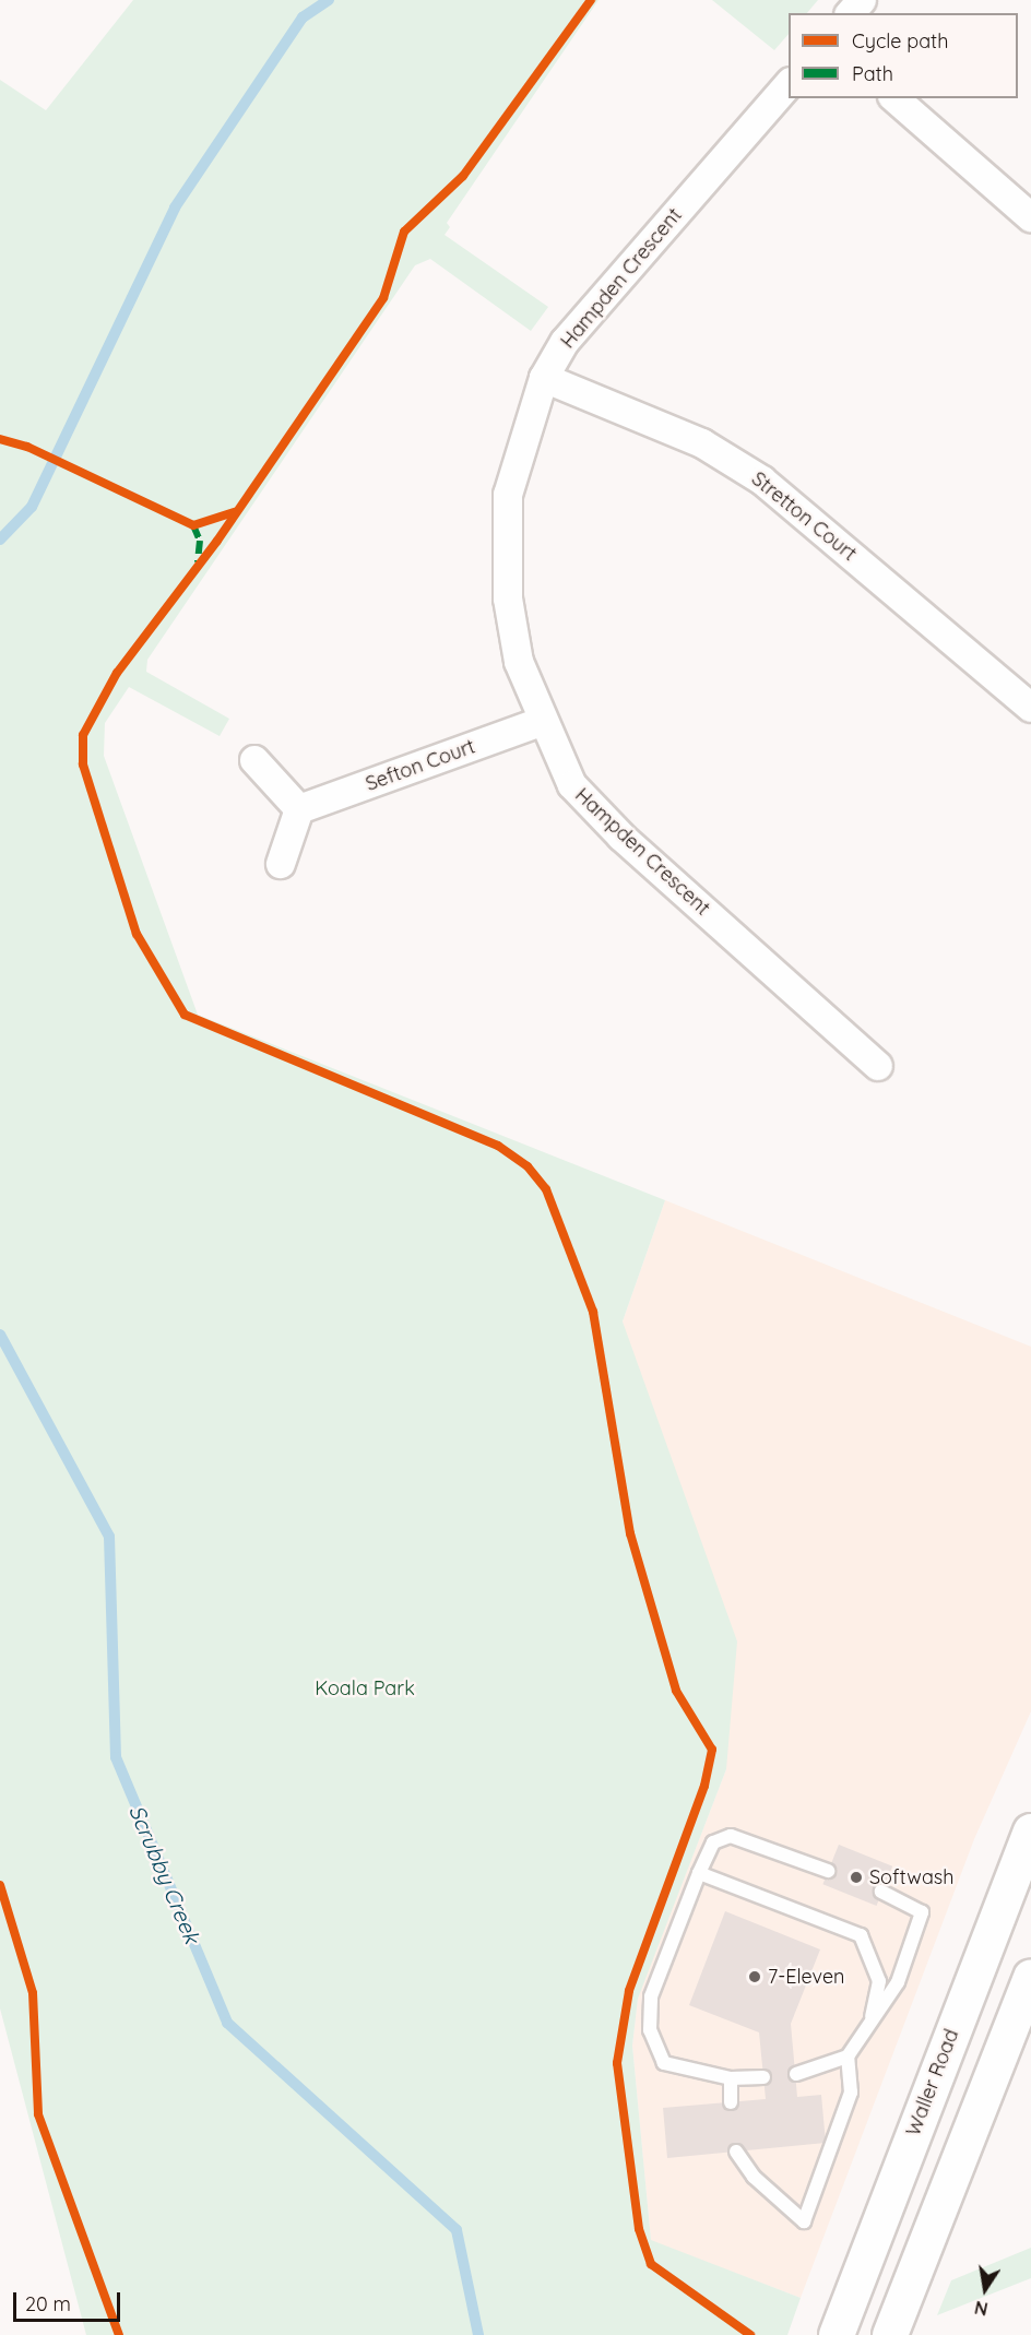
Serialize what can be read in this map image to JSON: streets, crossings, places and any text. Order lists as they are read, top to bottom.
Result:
{
  "streets": {
    "street": [
      "Hampden Crescent",
      "Stretton Court",
      "Sefton Court",
      "Waller Road"
    ]
  },
  "crossings": [
    ["Hampden Crescent", "Stretton Court"],
    ["Hampden Crescent", "Sefton Court"]
  ],
  "water": ["Scrubby Creek"],
  "parks": ["Koala Park"],
  "places": ["Softwash", "7-Eleven"],
  "legend": ["Cycle path", "Path"],
  "scale_bar": "20 m",
  "north": "bottom"
}
